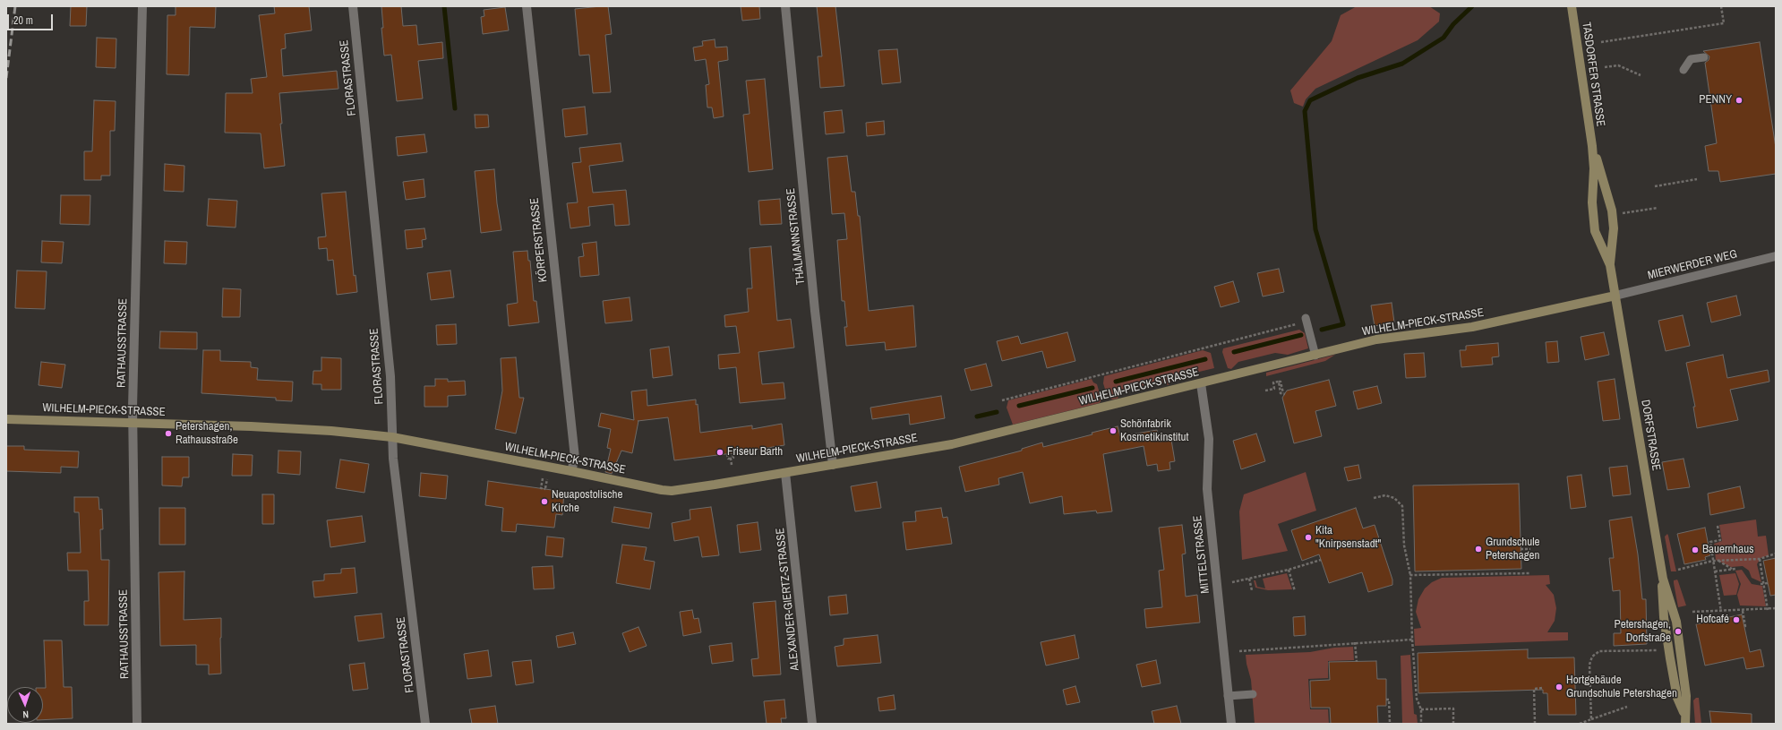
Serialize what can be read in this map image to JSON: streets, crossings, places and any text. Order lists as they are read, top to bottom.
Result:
{
  "streets": {
    "street": [
      "TASDORFER STRASSE",
      "FLORASTRASSE",
      "THÄLMANNSTRASSE",
      "KÖRPERSTRASSE",
      "MIERWERDER WEG",
      "WILHELM-PIECK-STRASSE",
      "RATHAUSSTRASSE",
      "DORFSTRASSE",
      "MITTELSTRASSE",
      "ALEXANDER-GIERTZ-STRASSE"
    ]
  },
  "crossings": [
    ["TASDORFER STRASSE", "MIERWERDER WEG"],
    ["TASDORFER STRASSE", "WILHELM-PIECK-STRASSE"],
    ["TASDORFER STRASSE", "DORFSTRASSE"],
    ["FLORASTRASSE", "WILHELM-PIECK-STRASSE"],
    ["THÄLMANNSTRASSE", "WILHELM-PIECK-STRASSE"],
    ["KÖRPERSTRASSE", "WILHELM-PIECK-STRASSE"],
    ["MIERWERDER WEG", "WILHELM-PIECK-STRASSE"],
    ["MIERWERDER WEG", "DORFSTRASSE"],
    ["WILHELM-PIECK-STRASSE", "RATHAUSSTRASSE"],
    ["WILHELM-PIECK-STRASSE", "DORFSTRASSE"],
    ["WILHELM-PIECK-STRASSE", "MITTELSTRASSE"],
    ["WILHELM-PIECK-STRASSE", "ALEXANDER-GIERTZ-STRASSE"]
  ],
  "places": [
    "PENNY",
    "Schönfabrik Kosmetikinstitut",
    "Petershagen, Rathausstraße",
    "Friseur Barth",
    "Neuapostolische Kirche",
    "Kita \"Knirpsenstadt\"",
    "Grundschule Petershagen",
    "Bauernhaus",
    "Hofcafé",
    "Petershagen, Dorfstraße",
    "Hortgebäude Grundschule Petershagen"
  ],
  "scale_bar": "20 m",
  "north": "bottom"
}
